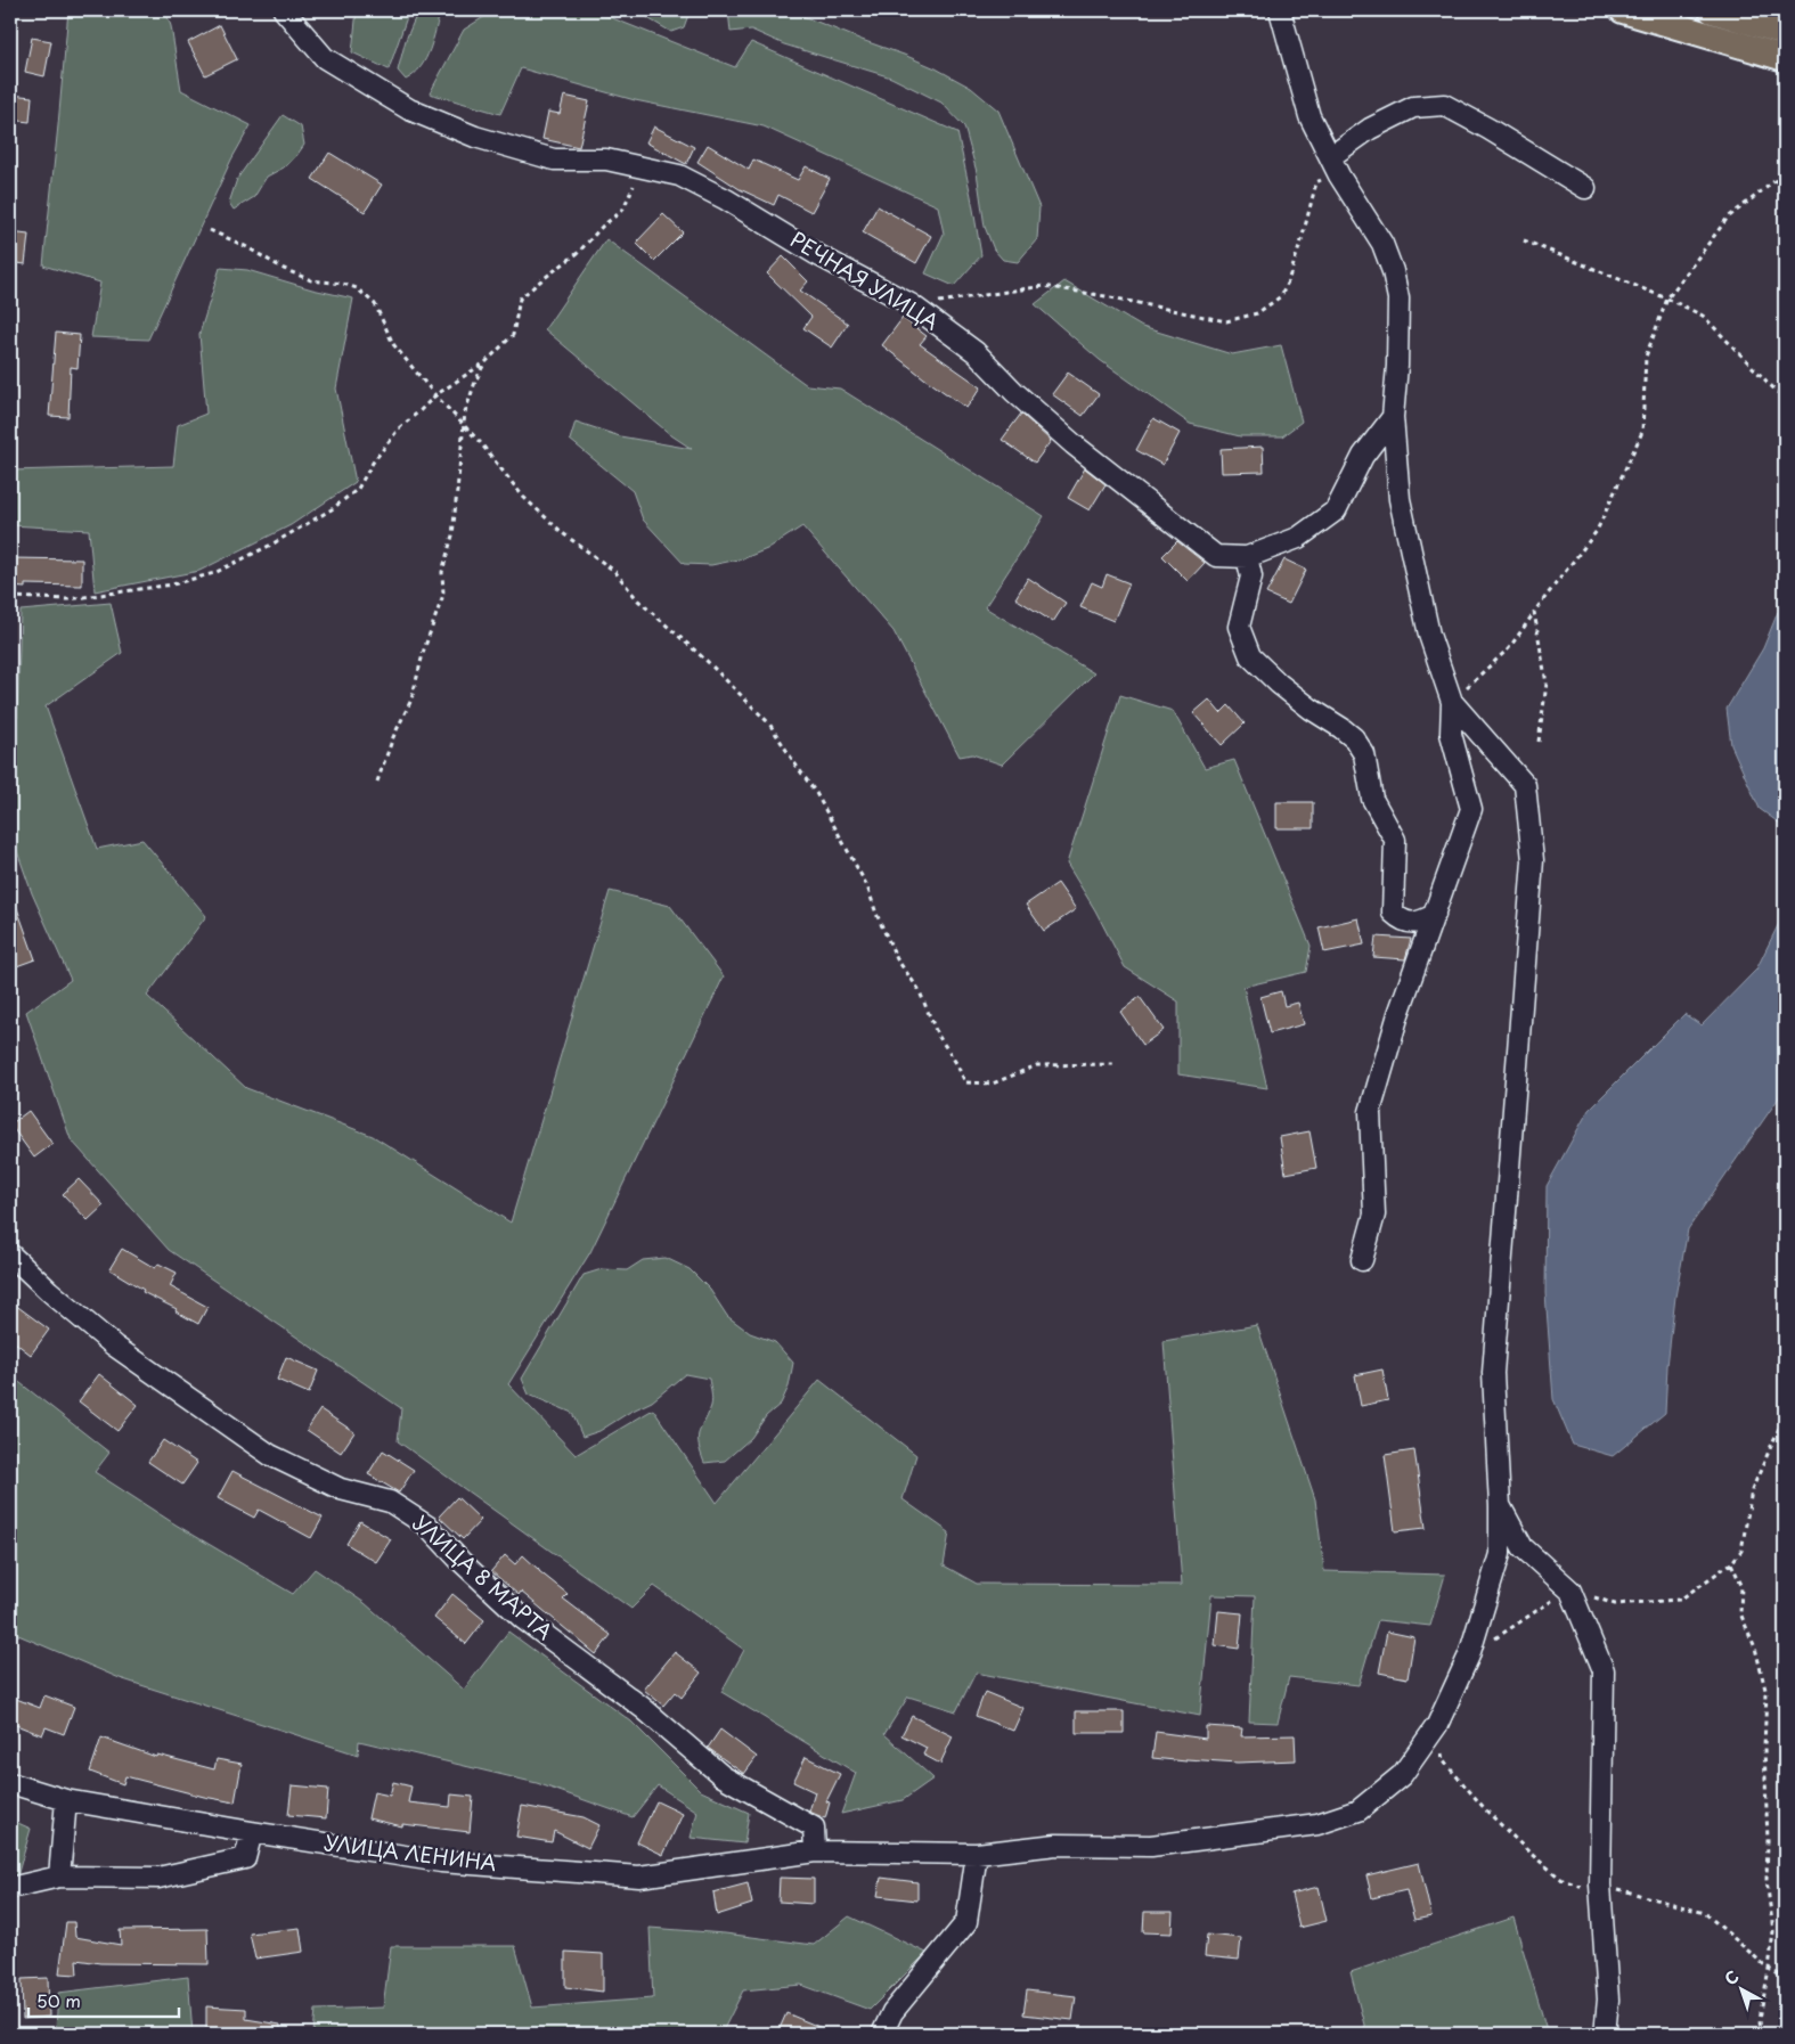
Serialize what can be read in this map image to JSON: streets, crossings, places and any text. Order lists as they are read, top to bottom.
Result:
{
  "streets": {
    "street": ["РЕЧНАЯ УЛИЦА", "УЛИЦА 8 МАРТА", "УЛИЦА ЛЕНИНА"]
  },
  "crossings": [
    ["УЛИЦА 8 МАРТА", "УЛИЦА ЛЕНИНА"]
  ],
  "scale_bar": "50 m",
  "north": "top left"
}
